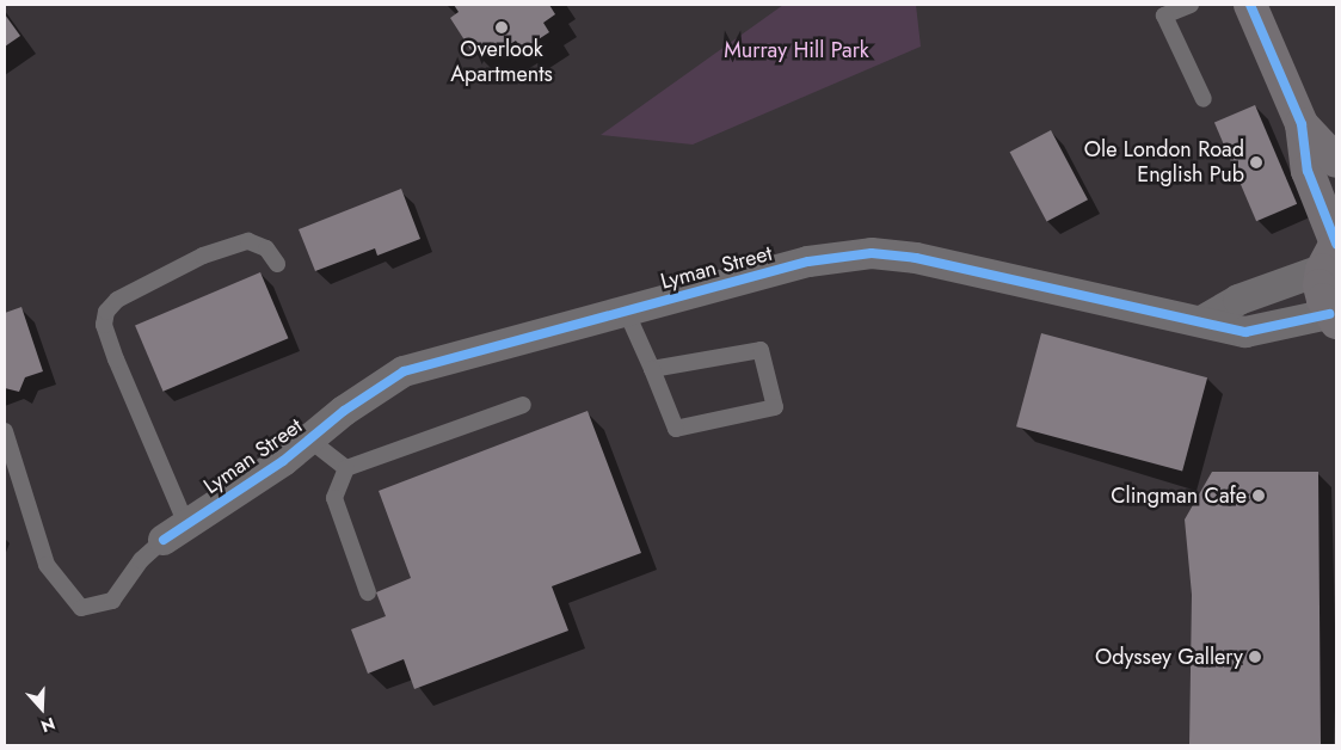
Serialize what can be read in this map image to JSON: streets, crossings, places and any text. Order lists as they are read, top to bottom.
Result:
{
  "streets": {
    "street": ["Lyman Street"]
  },
  "parks": ["Murray Hill Park"],
  "places": [
    "Overlook Apartments",
    "Ole London Road English Pub",
    "Clingman Cafe",
    "Odyssey Gallery"
  ],
  "north": "bottom"
}
